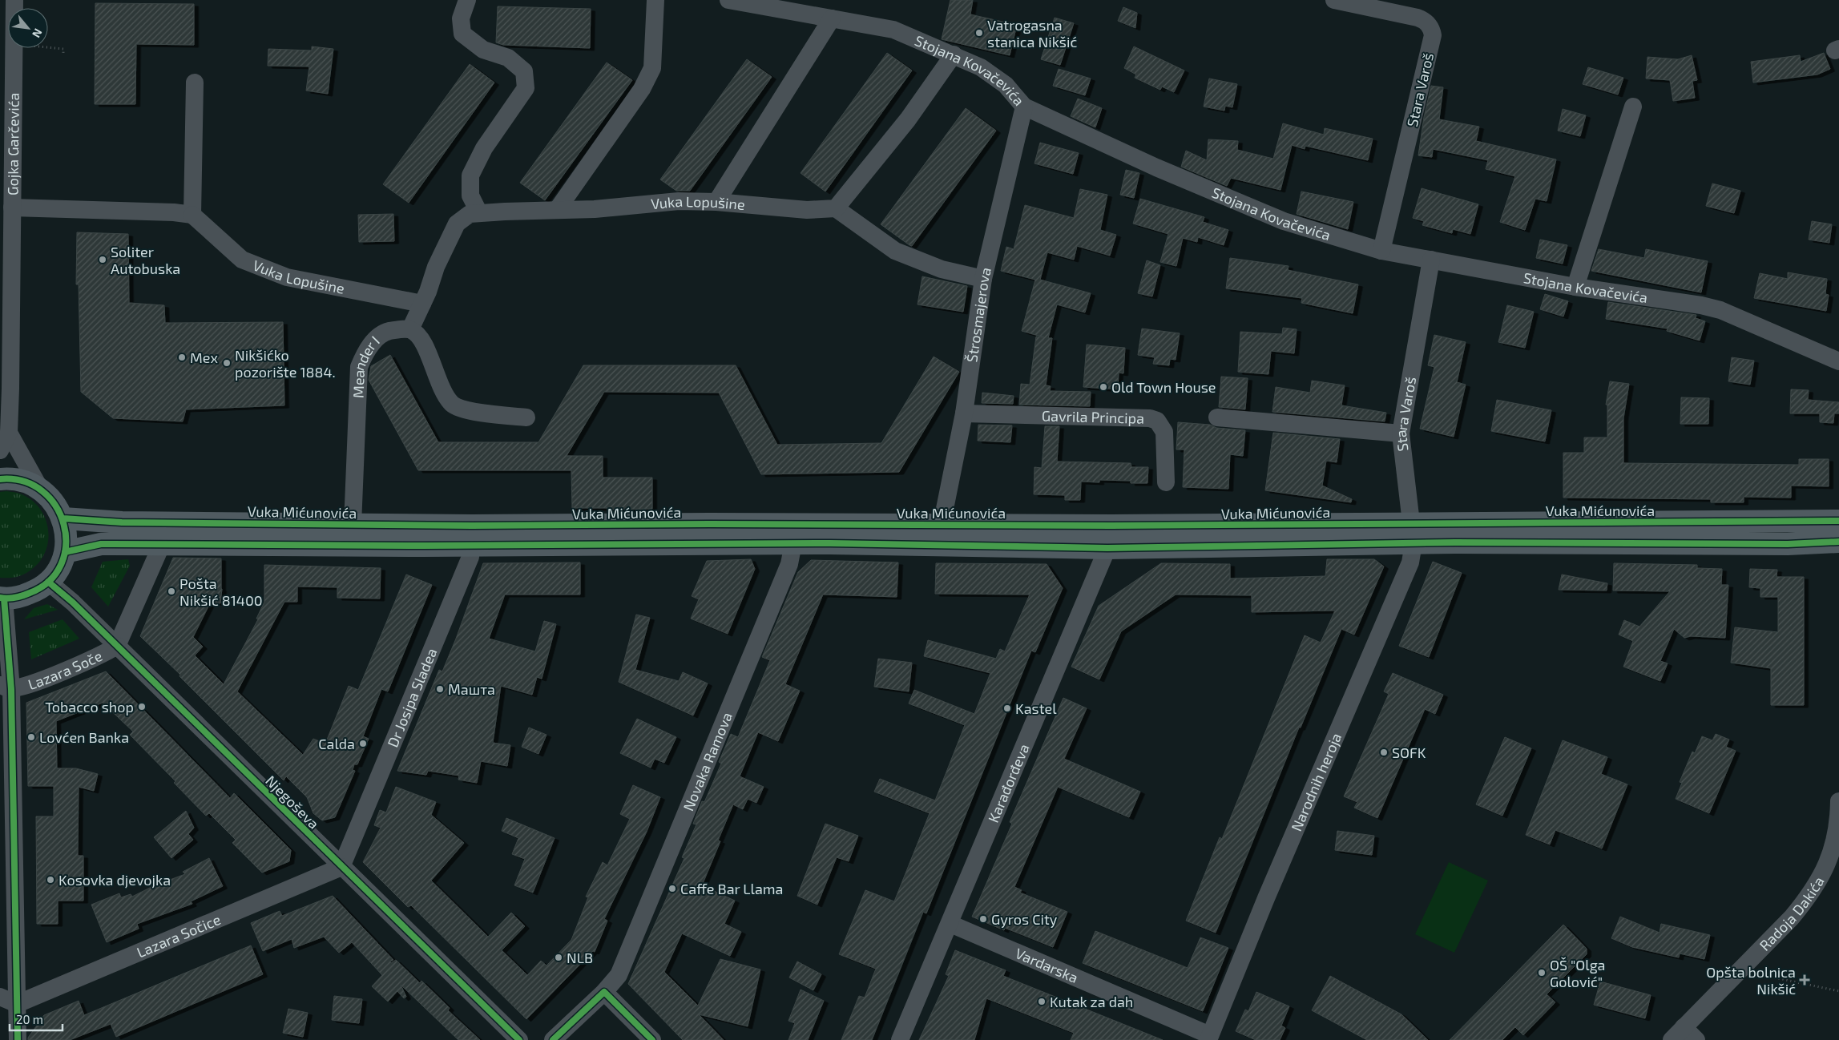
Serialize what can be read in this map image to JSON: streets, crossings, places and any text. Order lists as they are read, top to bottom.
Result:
{
  "streets": {
    "main road": ["Vuka Mićunovića"],
    "street": [
      "Stojana Kovačevića",
      "Stara Varoš",
      "Gojka Garčevića",
      "Vuka Lopušine",
      "Štrosmajerova",
      "Meander I",
      "Gavrila Principa",
      "Lazara Soče",
      "Dr Josipa Sladea",
      "Novaka Ramova",
      "Narodnih heroja",
      "Karađorđeva",
      "Njegoševa",
      "Radoja Dakića",
      "Lazara Sočice",
      "Vardarska"
    ]
  },
  "crossings": [
    ["Stojana Kovačevića", "Stara Varoš"],
    ["Stojana Kovačevića", "Štrosmajerova"],
    ["Stara Varoš", "Vuka Mićunovića"],
    ["Stara Varoš", "Narodnih heroja"],
    ["Vuka Lopušine", "Meander I"],
    ["Štrosmajerova", "Gavrila Principa"],
    ["Štrosmajerova", "Vuka Mićunovića"],
    ["Meander I", "Vuka Mićunovića"],
    ["Vuka Mićunovića", "Dr Josipa Sladea"],
    ["Vuka Mićunovića", "Novaka Ramova"],
    ["Vuka Mićunovića", "Narodnih heroja"],
    ["Vuka Mićunovića", "Karađorđeva"],
    ["Lazara Soče", "Njegoševa"],
    ["Dr Josipa Sladea", "Njegoševa"],
    ["Dr Josipa Sladea", "Lazara Sočice"],
    ["Narodnih heroja", "Vardarska"],
    ["Karađorđeva", "Vardarska"],
    ["Njegoševa", "Lazara Sočice"]
  ],
  "places": {
    "other": [
      "Vatrogasna stanica Nikšić",
      "Soliter Autobuska",
      "Mex",
      "Nikšićko pozorište 1884.",
      "Old Town House",
      "Pošta Nikšić 81400",
      "Машта",
      "Tobacco shop",
      "Kastel",
      "Lovćen Banka",
      "Calda",
      "SOFK",
      "Kosovka djevojka",
      "Caffe Bar Llama",
      "Gyros City",
      "NLB",
      "OŠ \"Olga Golović\"",
      "Kutak za dah"
    ],
    "health": ["Opšta bolnica Nikšić"]
  },
  "scale_bar": "20 m",
  "north": "bottom right"
}
